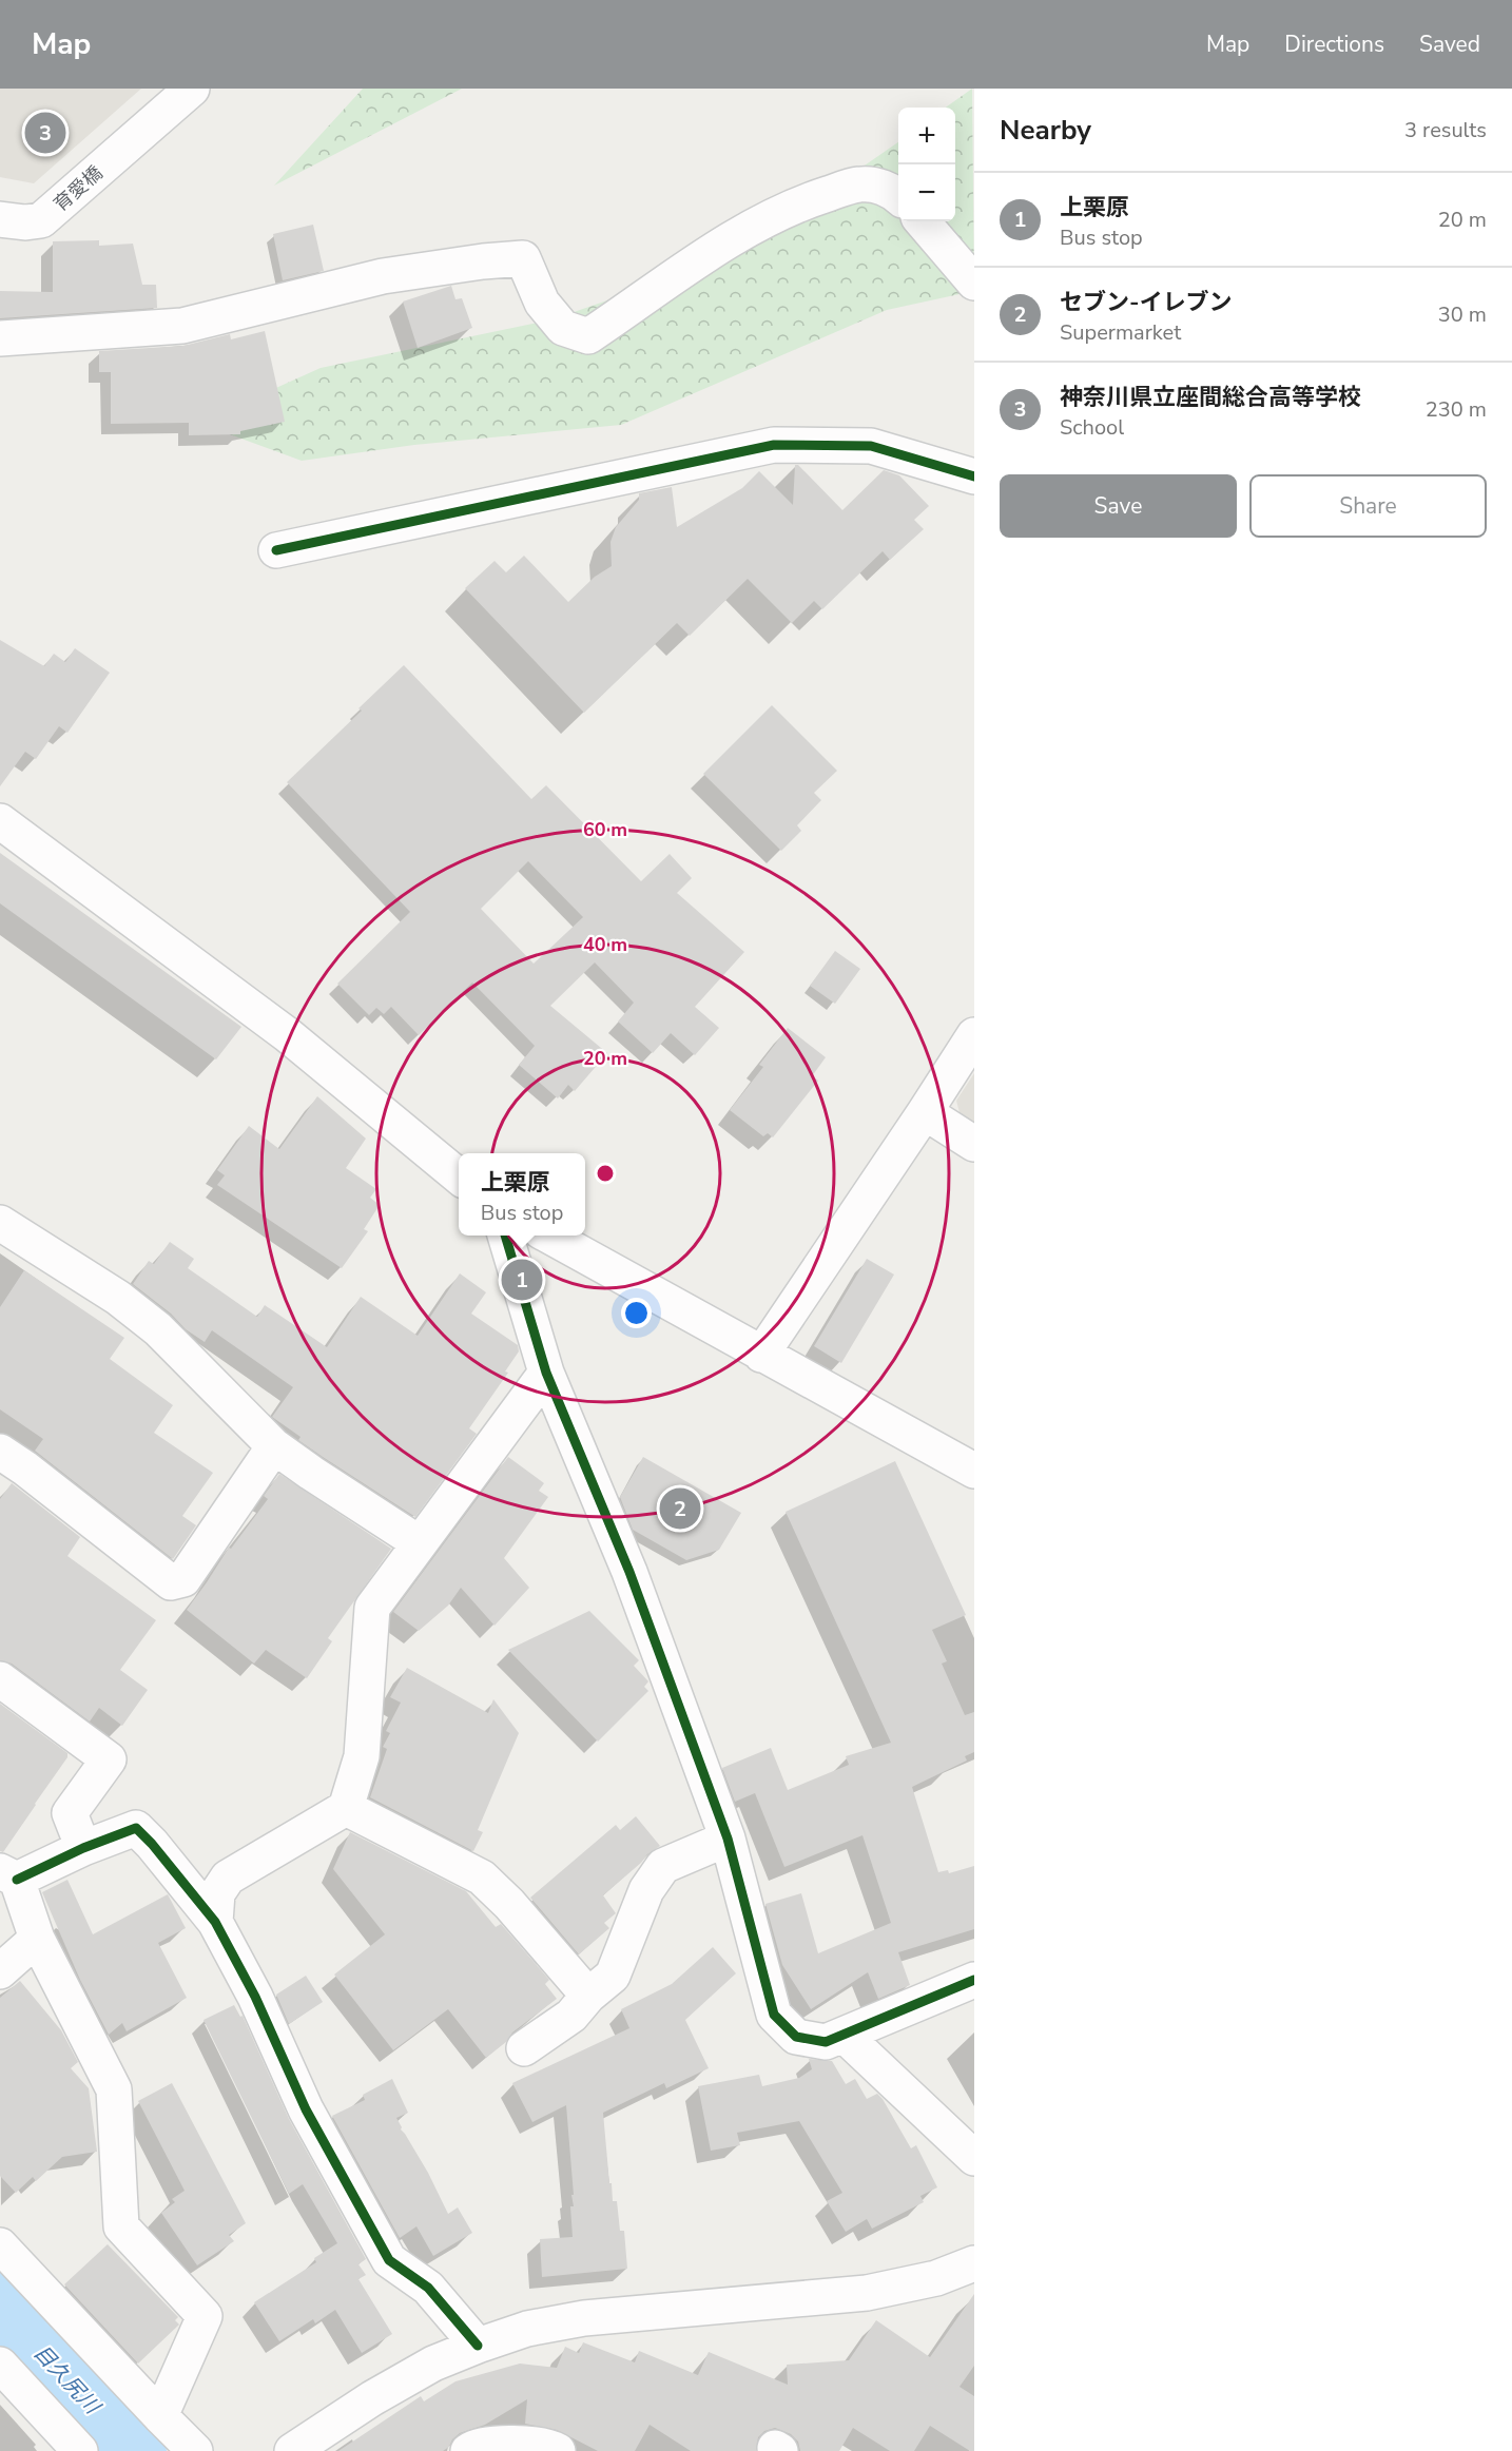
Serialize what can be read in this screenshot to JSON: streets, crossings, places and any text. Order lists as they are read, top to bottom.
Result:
{
  "streets": {
    "street": ["育愛橋"]
  },
  "water": ["目久尻川"],
  "page": {
    "header": "Map",
    "nav": ["Map", "Directions", "Saved"],
    "heading": ["Nearby", "3 results"],
    "map_buttons": ["+", "−"],
    "pins": ["3", "1", "2"],
    "list": [
      {
        "mark": "1",
        "name": "上栗原",
        "note": "Bus stop",
        "value": "20 m"
      },
      {
        "mark": "2",
        "name": "セブン-イレブン",
        "note": "Supermarket",
        "value": "30 m"
      },
      {
        "mark": "3",
        "name": "神奈川県立座間総合高等学校",
        "note": "School",
        "value": "230 m"
      }
    ],
    "buttons": ["Save", "Share"],
    "popup": ["上栗原", "Bus stop"]
  },
  "rings": ["60 m", "40 m", "20 m"]
}
